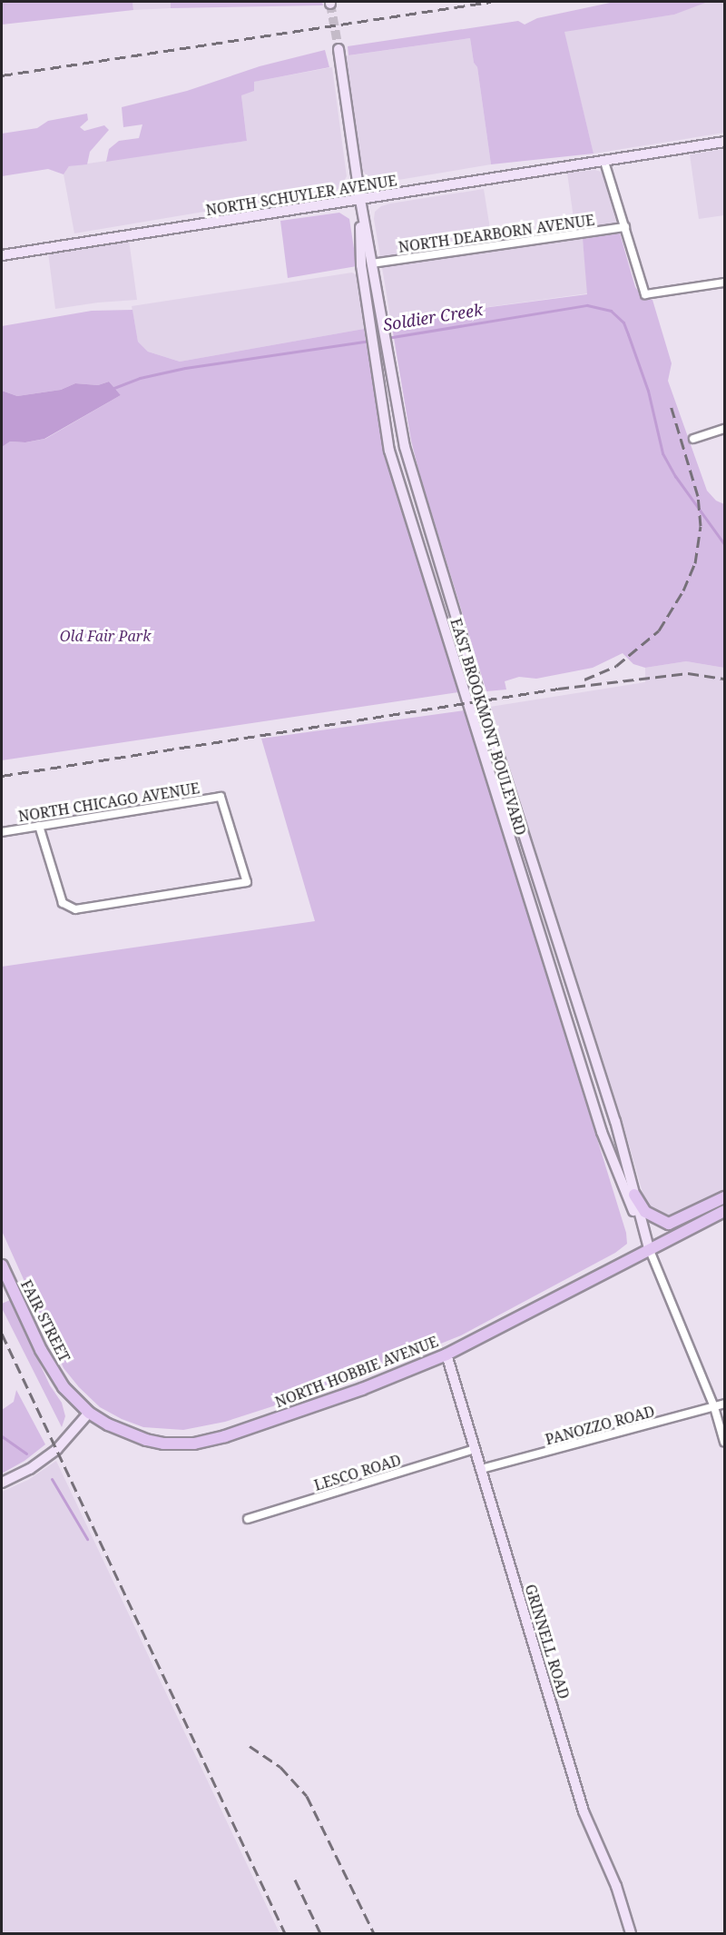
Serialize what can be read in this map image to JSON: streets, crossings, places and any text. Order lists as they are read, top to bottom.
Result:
{
  "streets": {
    "main road": [
      "NORTH SCHUYLER AVENUE",
      "EAST BROOKMONT BOULEVARD",
      "FAIR STREET",
      "NORTH HOBBIE AVENUE",
      "GRINNELL ROAD"
    ],
    "street": [
      "NORTH DEARBORN AVENUE",
      "NORTH CHICAGO AVENUE",
      "PANOZZO ROAD",
      "LESCO ROAD"
    ]
  },
  "crossings": [
    ["NORTH SCHUYLER AVENUE", "EAST BROOKMONT BOULEVARD"],
    ["NORTH DEARBORN AVENUE", "EAST BROOKMONT BOULEVARD"],
    ["EAST BROOKMONT BOULEVARD", "NORTH HOBBIE AVENUE"],
    ["EAST BROOKMONT BOULEVARD", "PANOZZO ROAD"],
    ["FAIR STREET", "NORTH HOBBIE AVENUE"],
    ["NORTH HOBBIE AVENUE", "GRINNELL ROAD"],
    ["PANOZZO ROAD", "GRINNELL ROAD"],
    ["LESCO ROAD", "GRINNELL ROAD"]
  ],
  "water": ["Soldier Creek"],
  "parks": ["Old Fair Park"]
}
